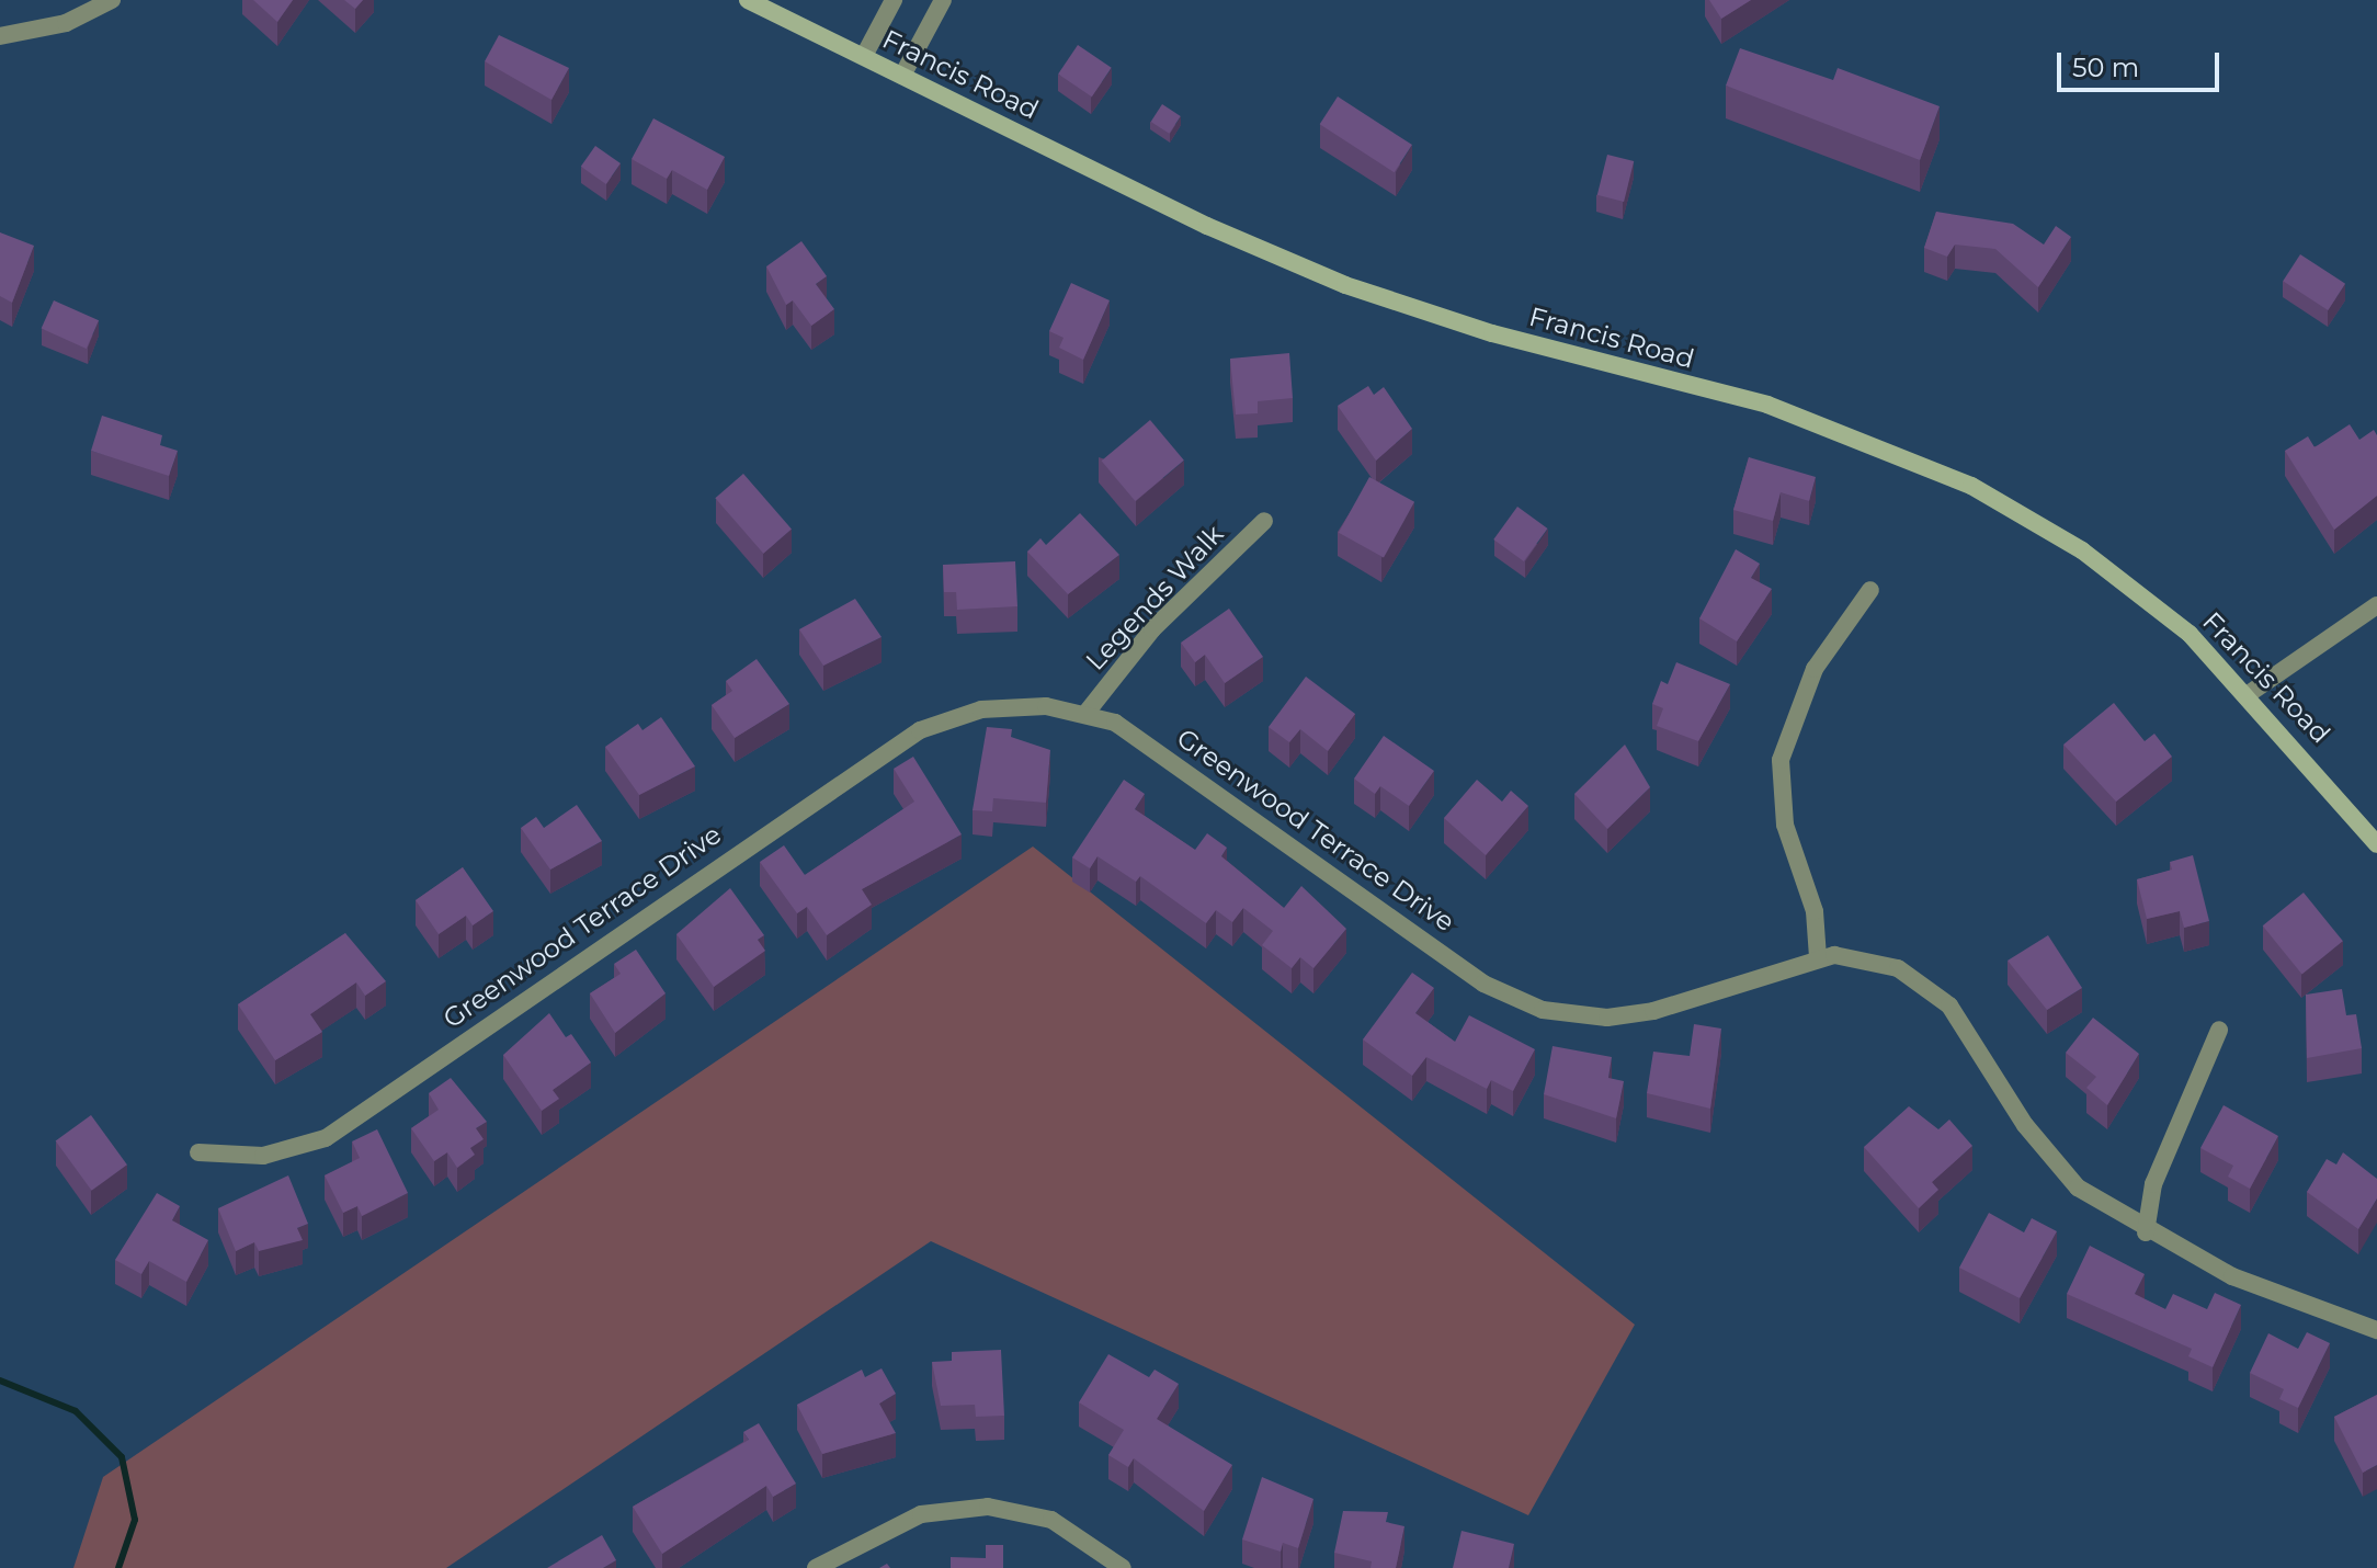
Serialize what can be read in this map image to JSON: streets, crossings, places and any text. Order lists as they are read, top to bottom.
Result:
{
  "streets": {
    "street": ["Francis Road", "Legends Walk", "Greenwood Terrace Drive"]
  },
  "crossings": [
    ["Legends Walk", "Greenwood Terrace Drive"]
  ],
  "scale_bar": "50 m"
}
